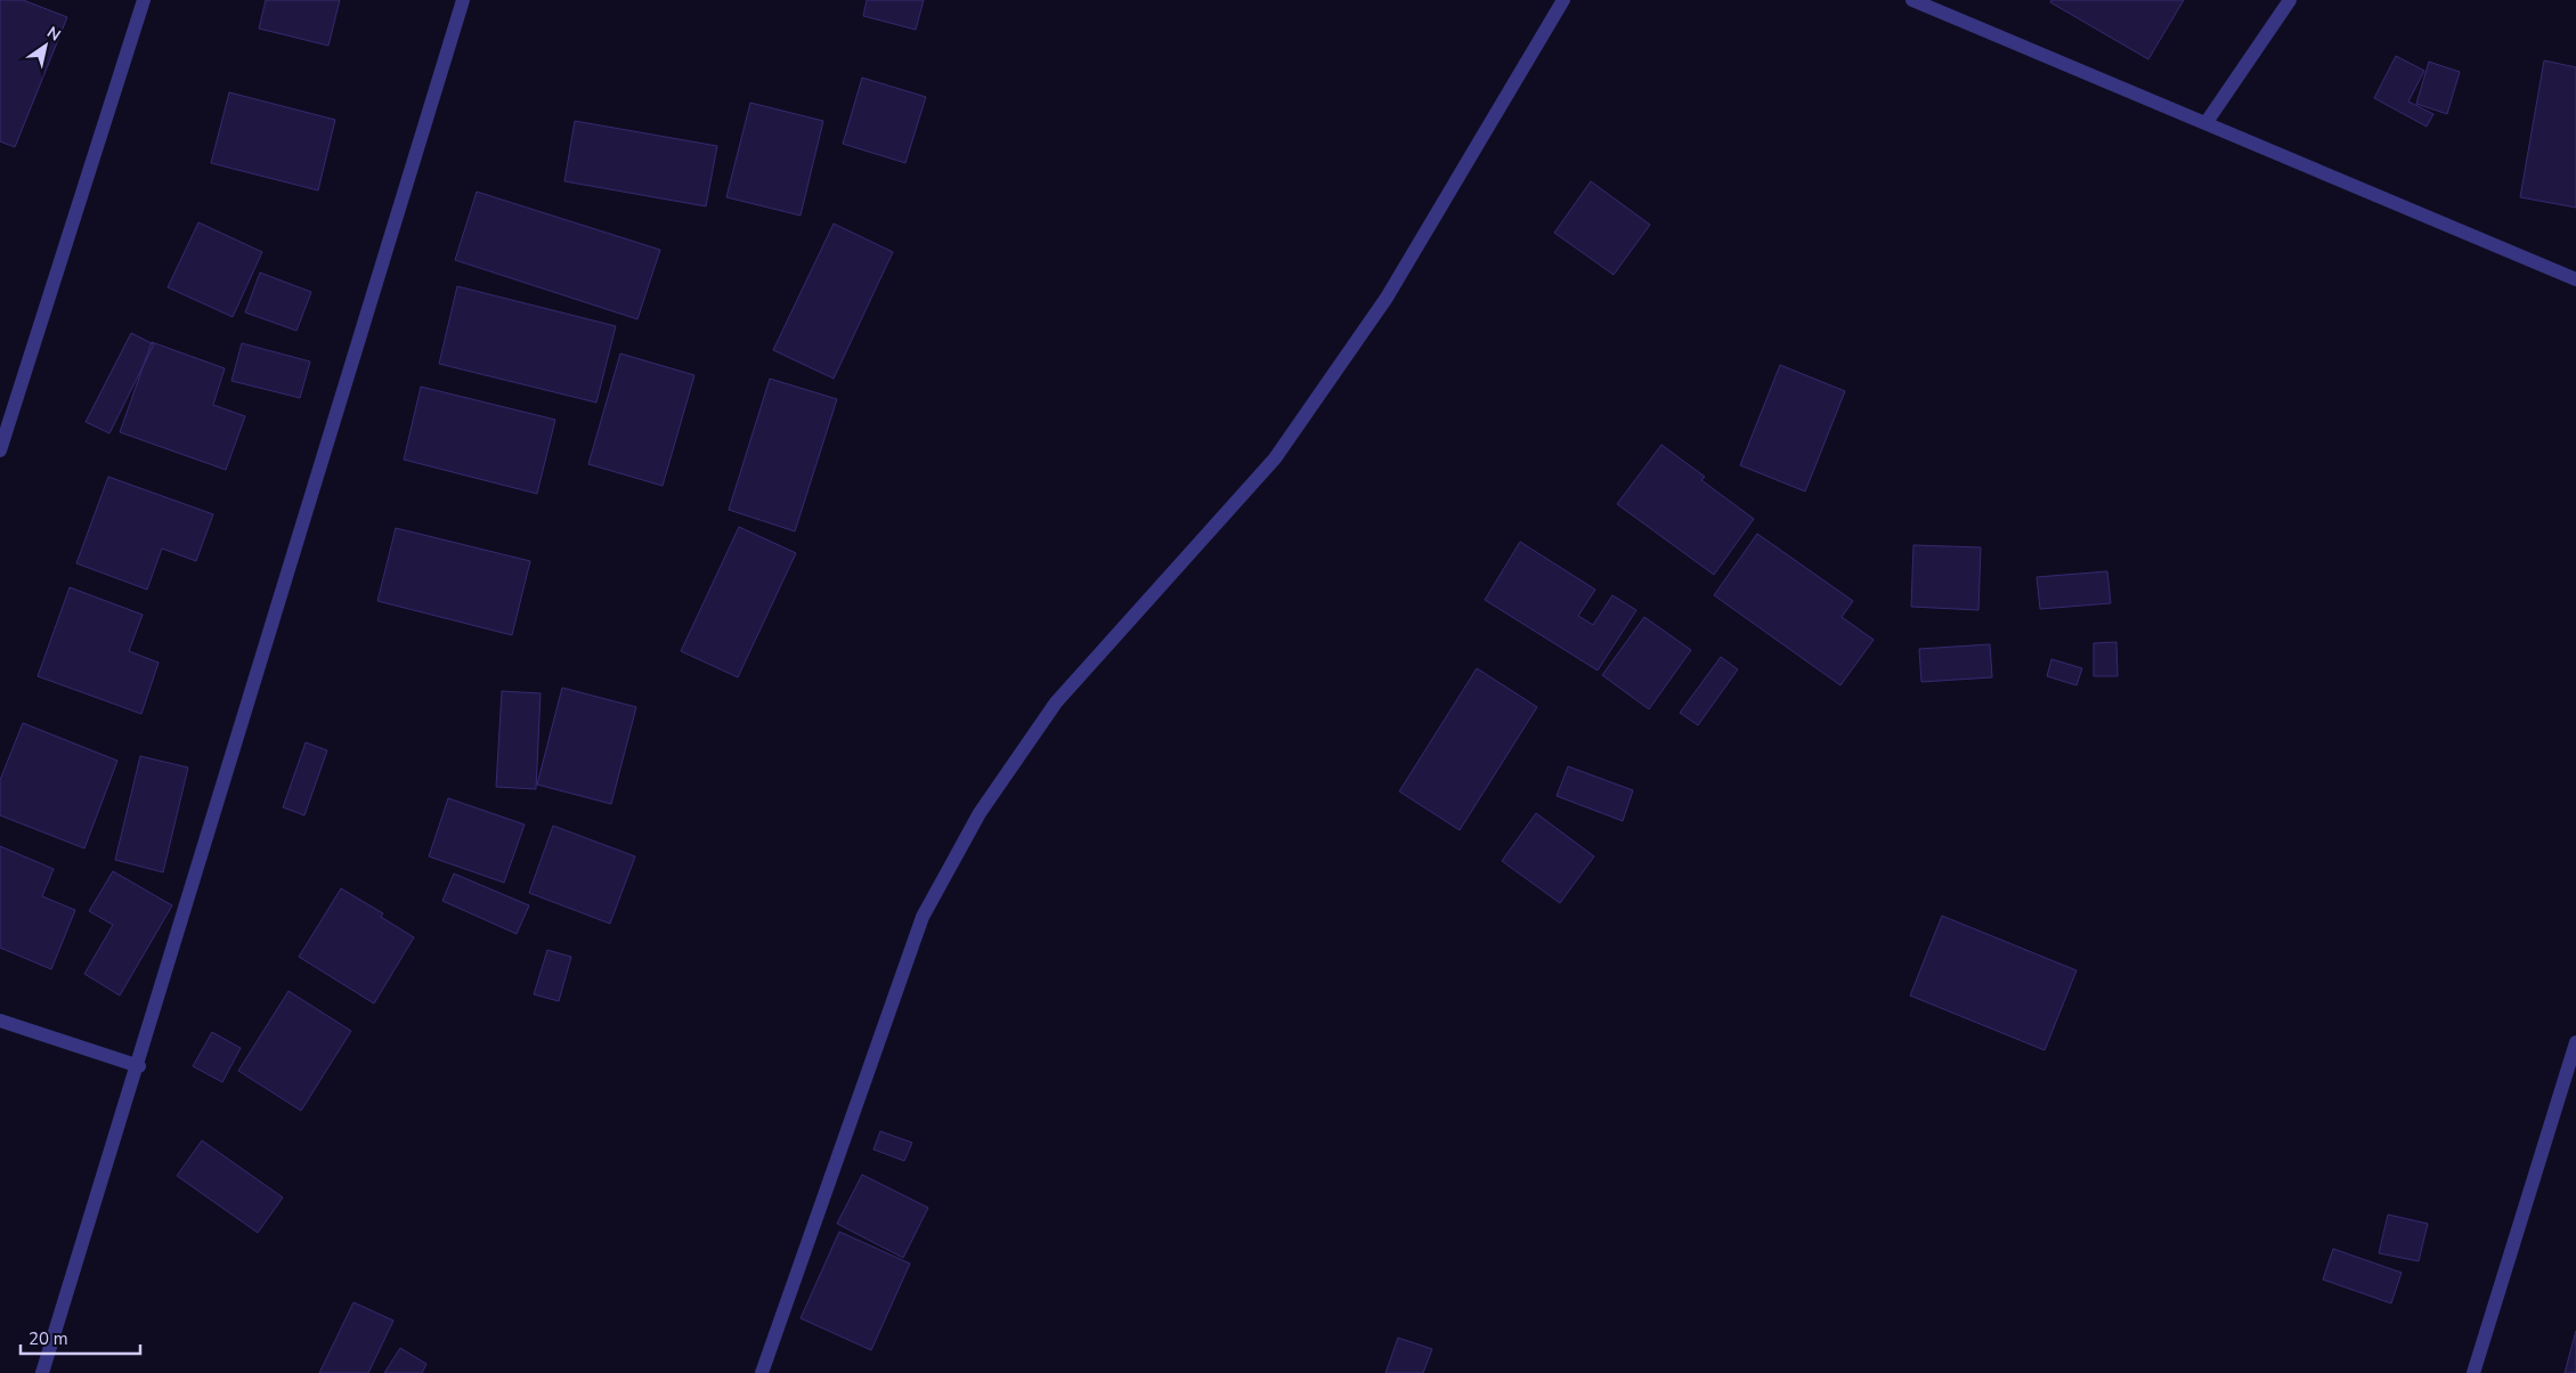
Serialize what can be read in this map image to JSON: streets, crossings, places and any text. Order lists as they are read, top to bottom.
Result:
{
  "scale_bar": "20 m",
  "north": "top right"
}
